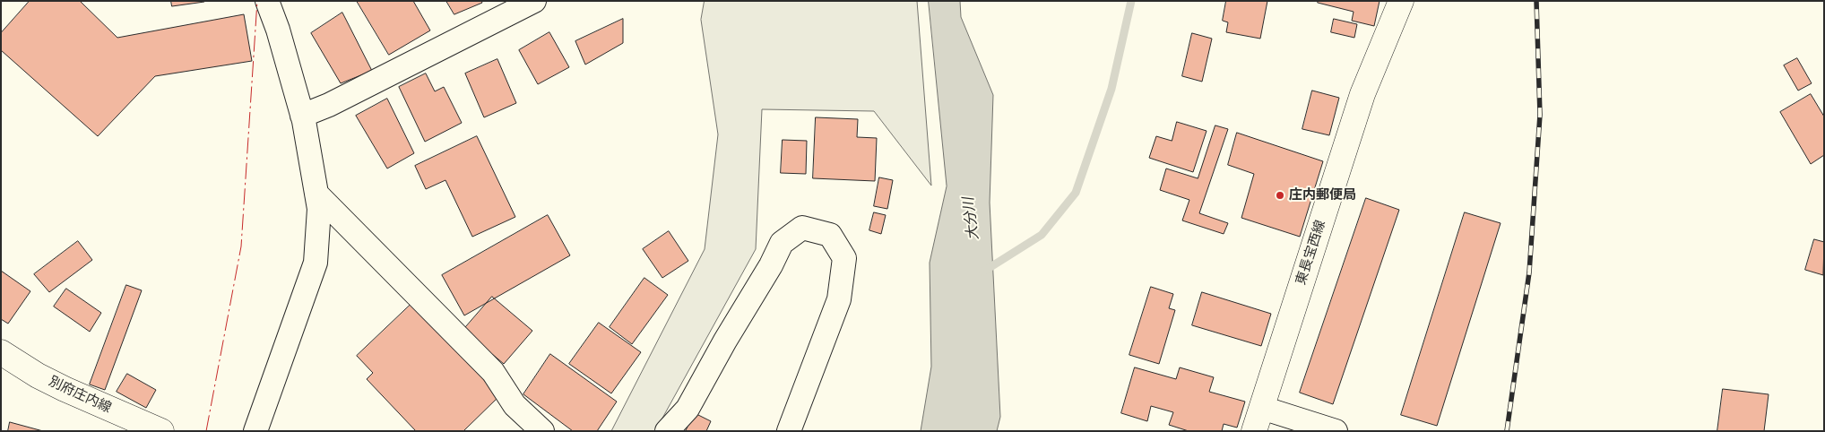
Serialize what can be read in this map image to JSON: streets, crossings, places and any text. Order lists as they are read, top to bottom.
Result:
{
  "streets": {
    "main road": ["東長宝西線", "別府庄内線"]
  },
  "water": ["大分川"],
  "places": ["庄内郵便局"]
}
